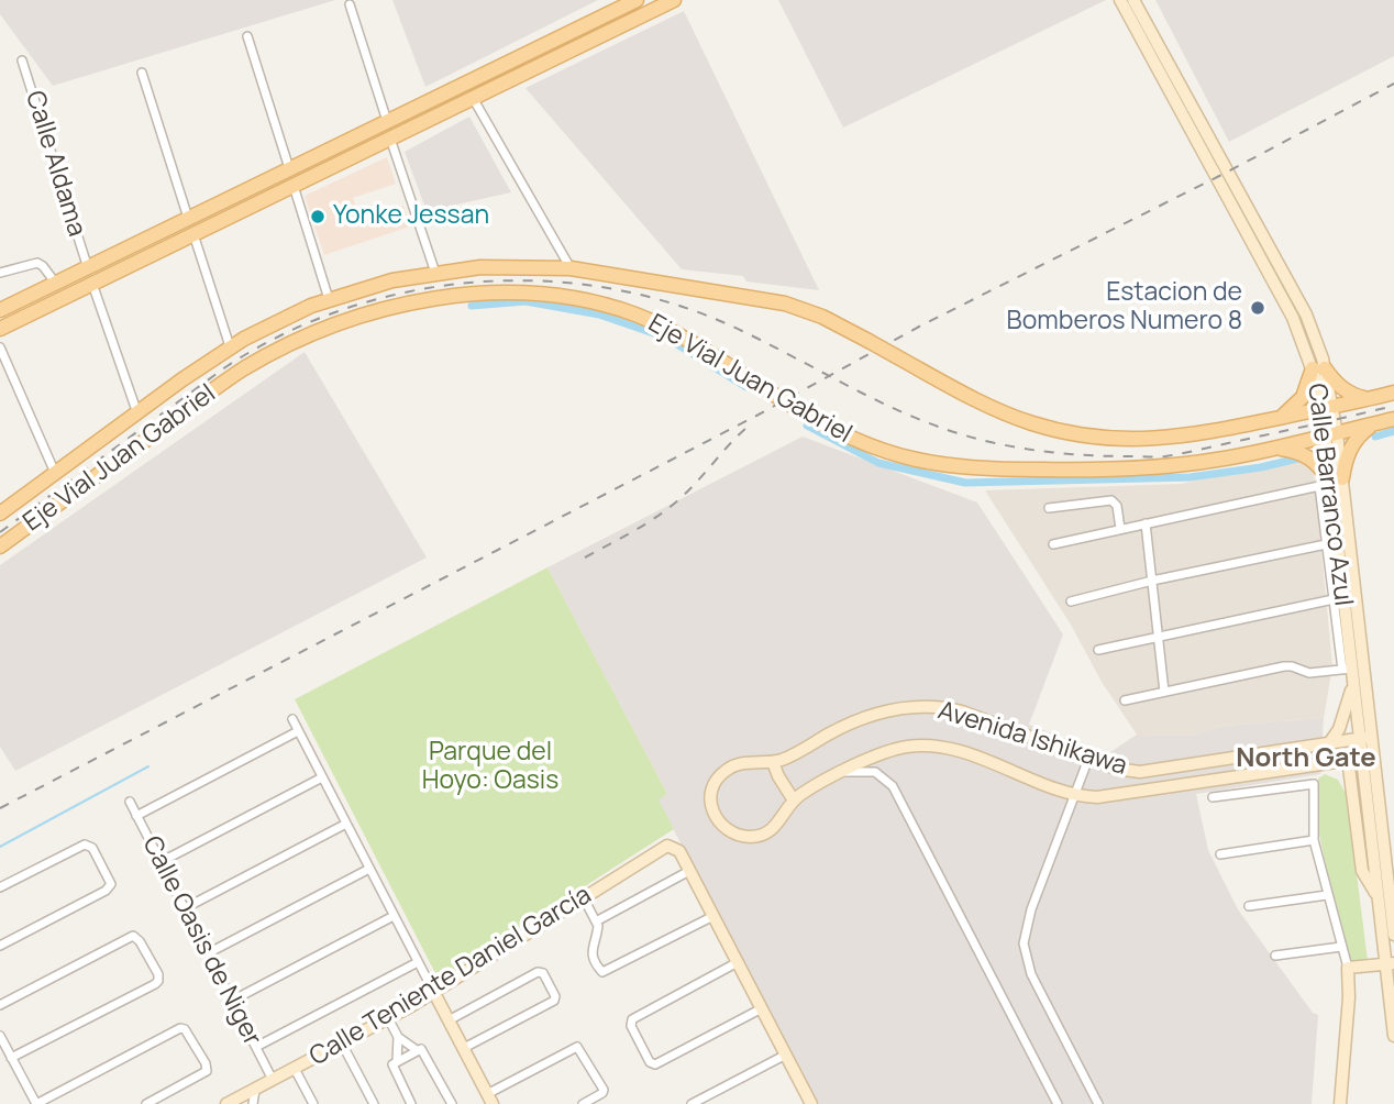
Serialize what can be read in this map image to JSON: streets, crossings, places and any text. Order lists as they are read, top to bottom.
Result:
{
  "streets": {
    "main road": ["Eje Vial Juan Gabriel"],
    "street": [
      "Calle Aldama",
      "Calle Barranco Azul",
      "Avenida Ishikawa",
      "Calle Oasis de Niger",
      "Calle Teniente Daniel García"
    ]
  },
  "crossings": [
    ["Eje Vial Juan Gabriel", "Calle Barranco Azul"],
    ["Calle Barranco Azul", "Avenida Ishikawa"],
    ["Calle Oasis de Niger", "Calle Teniente Daniel García"]
  ],
  "districts": ["North Gate"],
  "parks": ["Parque del Hoyo: Oasis"],
  "places": ["Yonke Jessan", "Estacion de Bomberos Numero 8"]
}
